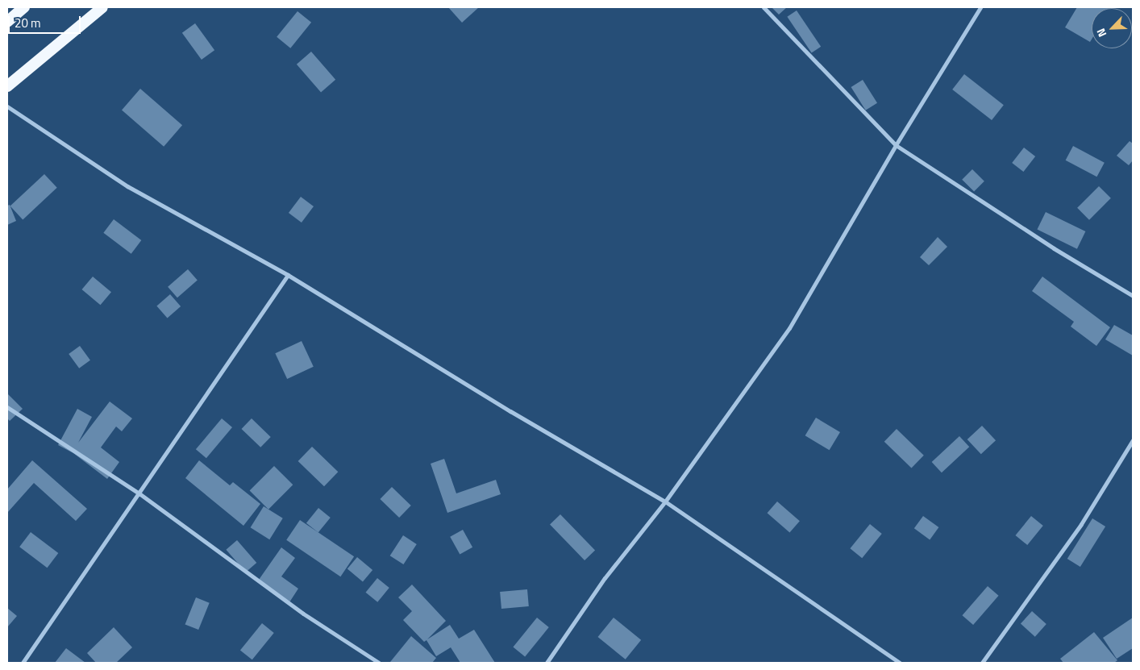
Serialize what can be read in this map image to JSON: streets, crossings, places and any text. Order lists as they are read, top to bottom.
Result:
{
  "scale_bar": "20 m",
  "north": "bottom left"
}
